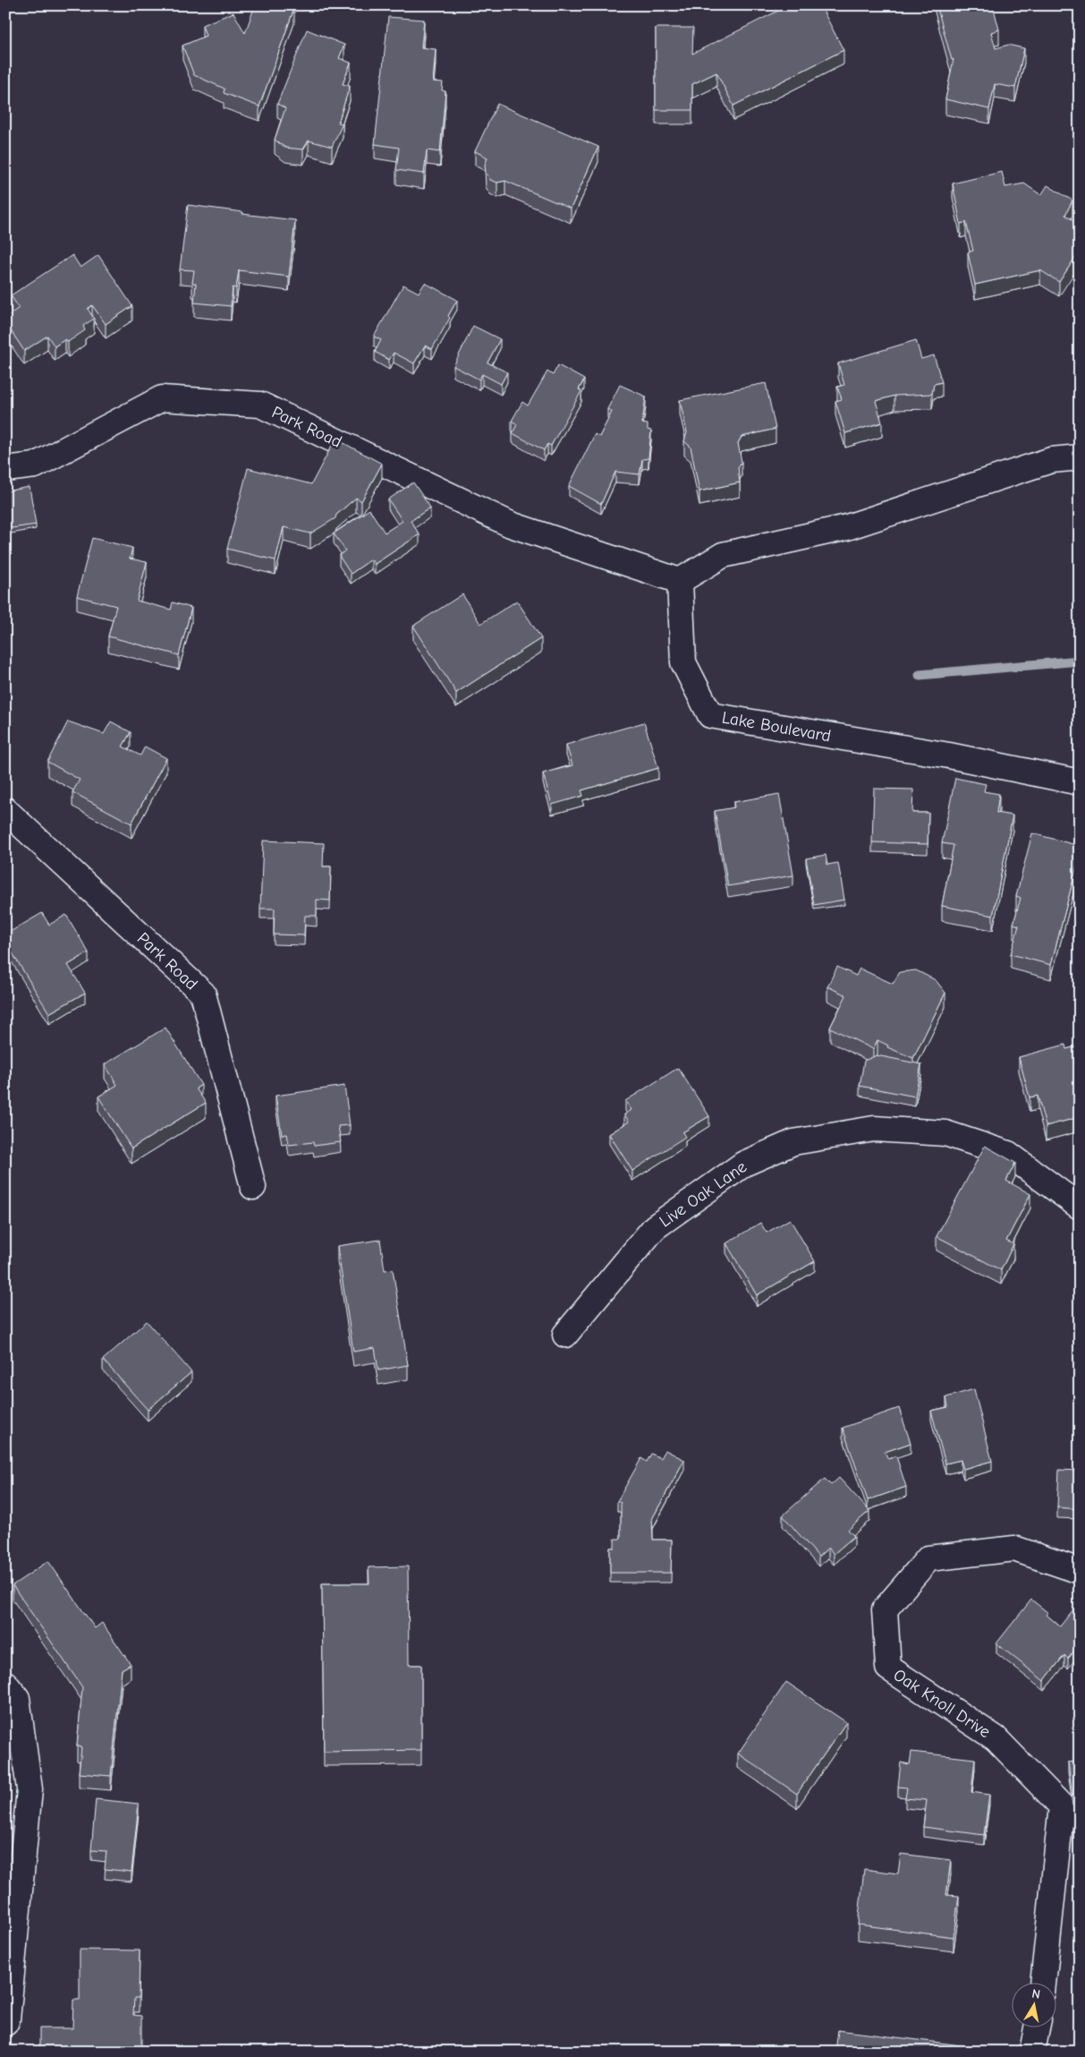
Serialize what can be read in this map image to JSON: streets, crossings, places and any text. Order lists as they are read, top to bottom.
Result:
{
  "streets": {
    "street": [
      "Park Road",
      "Lake Boulevard",
      "Live Oak Lane",
      "Oak Knoll Drive"
    ]
  },
  "crossings": [
    ["Park Road", "Lake Boulevard"]
  ],
  "north": "top"
}
